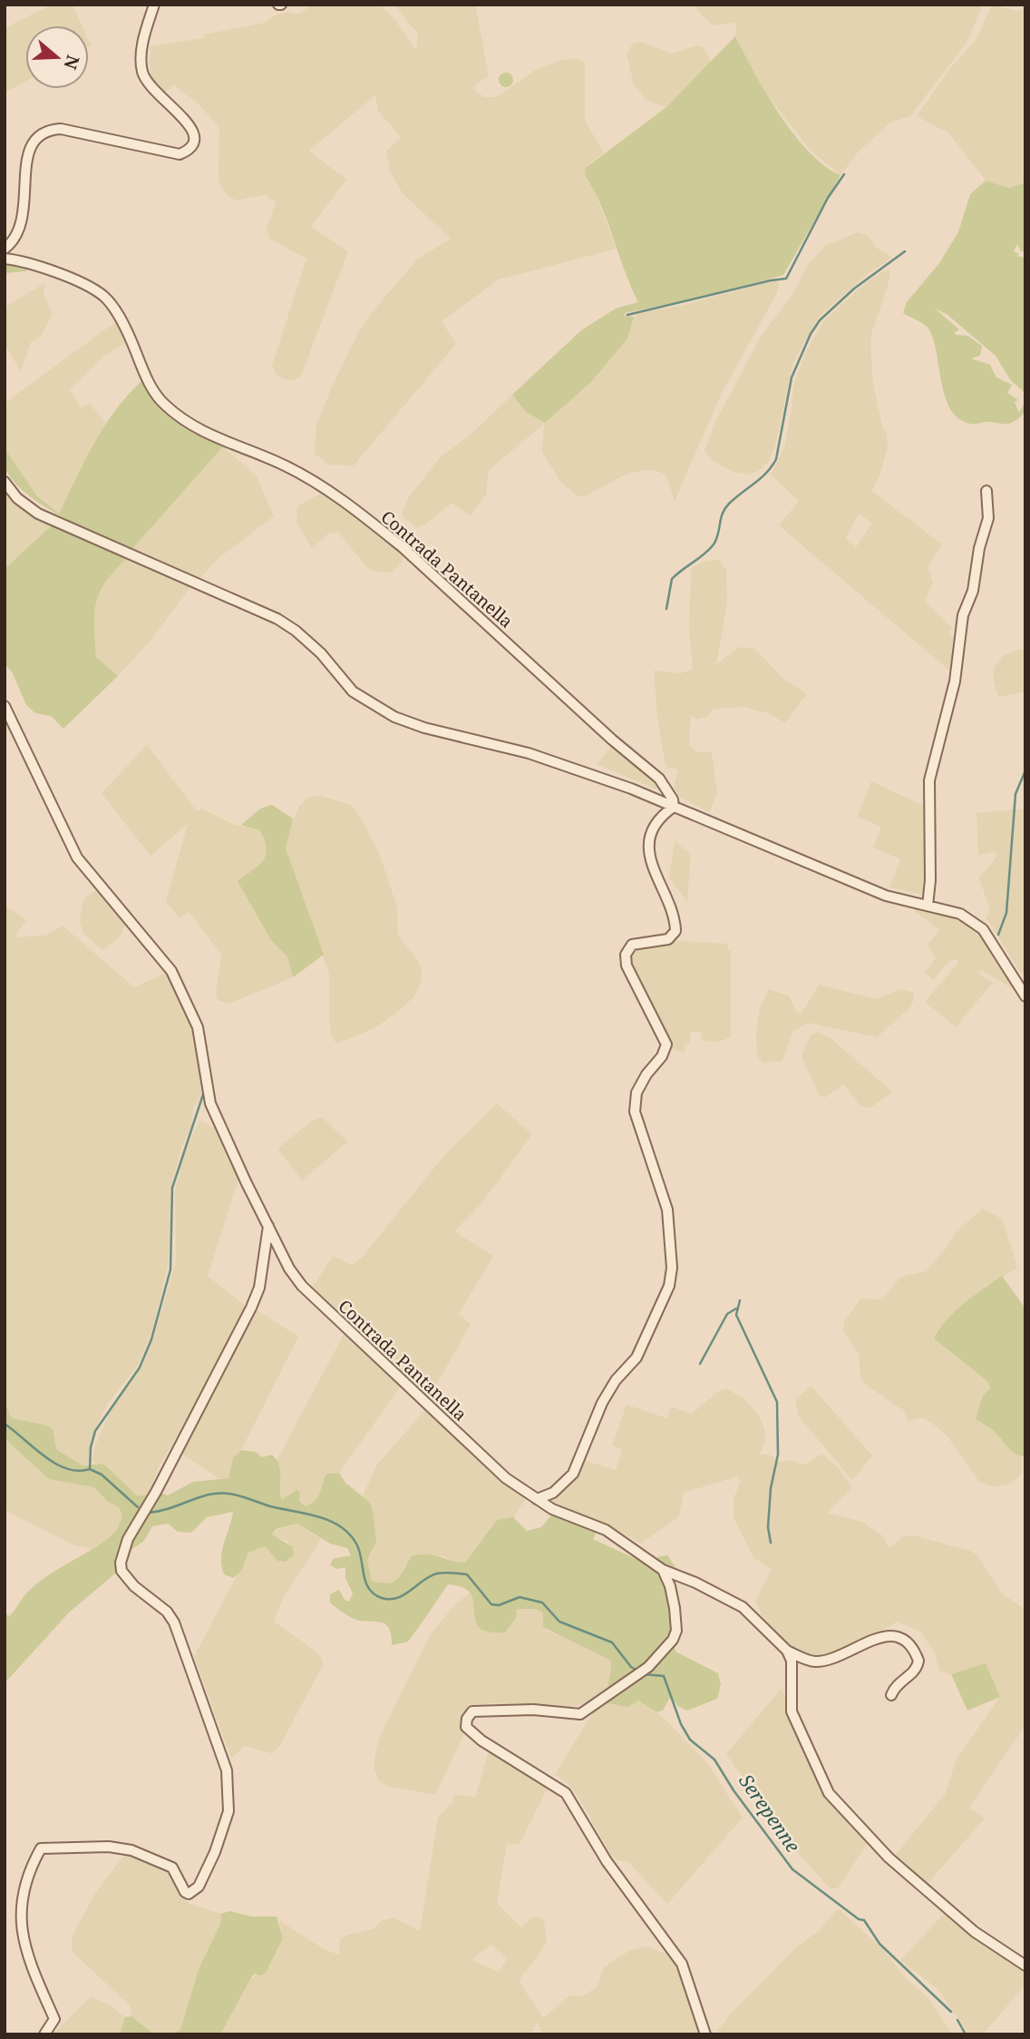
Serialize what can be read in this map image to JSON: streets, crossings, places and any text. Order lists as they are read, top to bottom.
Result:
{
  "streets": {
    "street": ["Contrada Pantanella"]
  },
  "water": ["Serepenne"],
  "north": "right"
}
